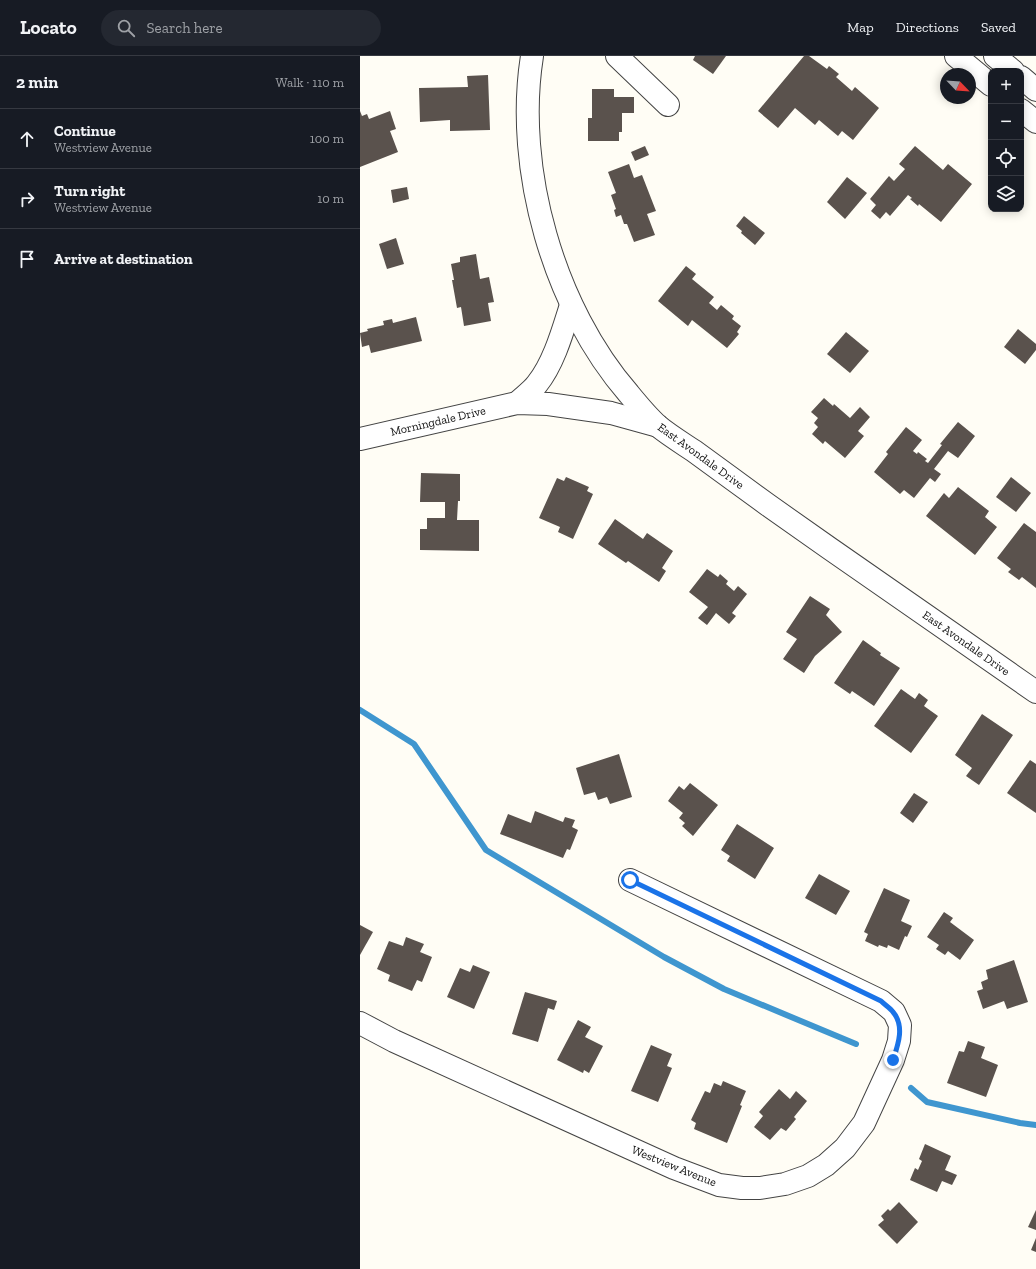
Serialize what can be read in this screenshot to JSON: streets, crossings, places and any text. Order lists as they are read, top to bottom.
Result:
{
  "streets": {
    "street": ["Morningdale Drive", "East Avondale Drive", "Westview Avenue"]
  },
  "crossings": [
    ["Morningdale Drive", "East Avondale Drive"]
  ],
  "north": "bottom right",
  "page": {
    "header": "Locato",
    "search": "Search here",
    "nav": ["Map", "Directions", "Saved"],
    "heading": ["2 min", "Walk · 110 m"],
    "map_buttons": ["+", "−"],
    "list": [
      ["Continue", "Westview Avenue", "100 m"],
      ["Turn right", "Westview Avenue", "10 m"],
      "Arrive at destination"
    ]
  }
}
